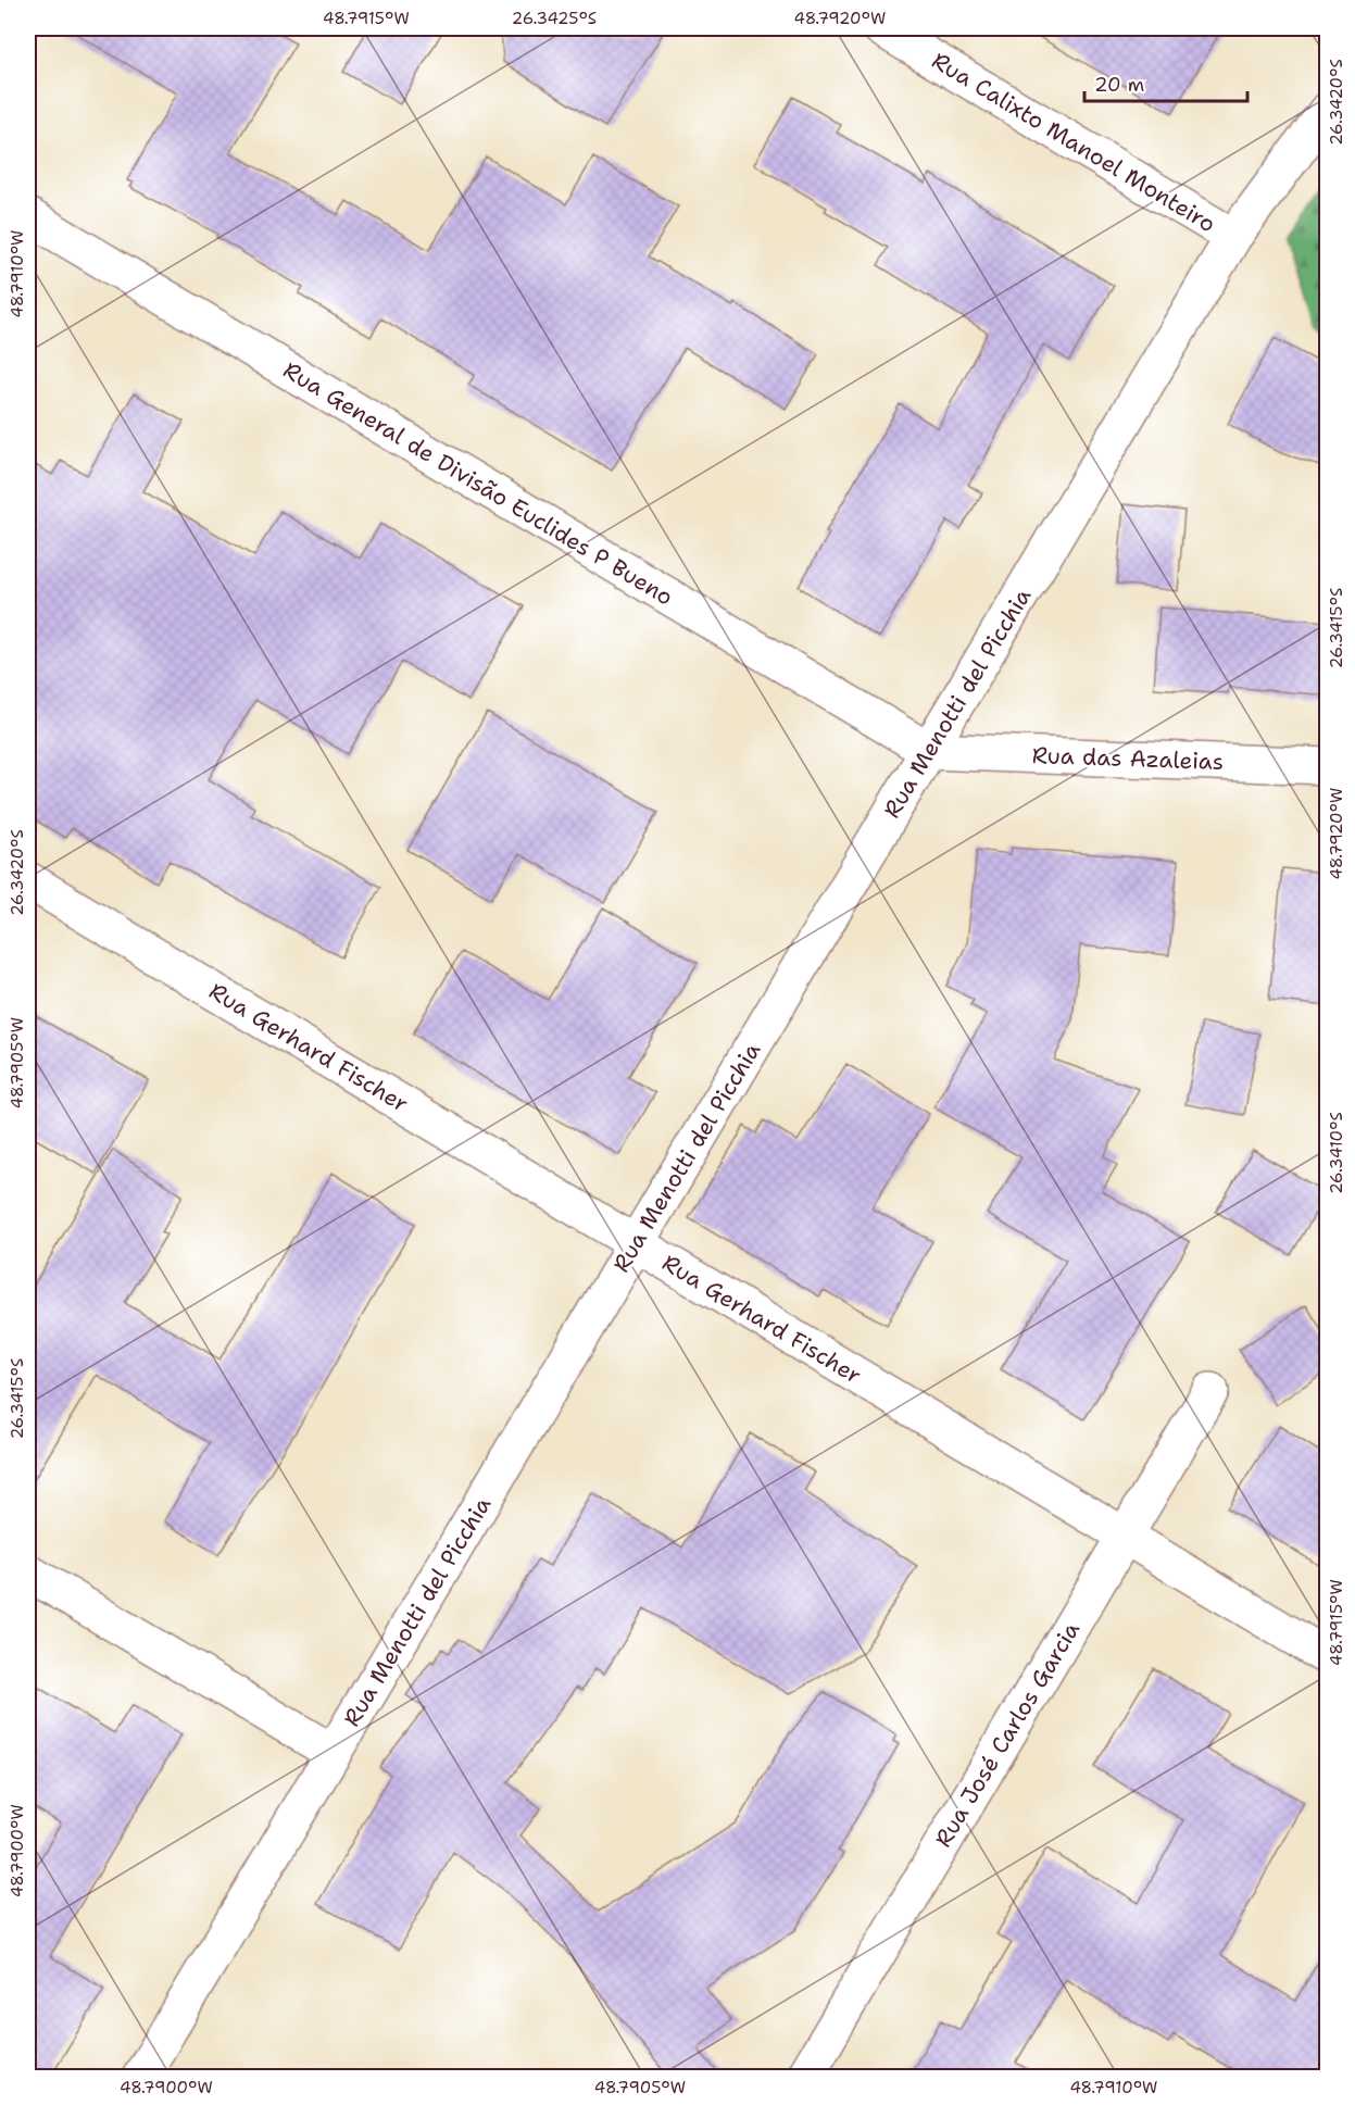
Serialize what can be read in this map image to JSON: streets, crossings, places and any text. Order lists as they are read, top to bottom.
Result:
{
  "streets": {
    "street": [
      "Rua Calixto Manoel Monteiro",
      "Rua General de Divisão Euclides P Bueno",
      "Rua Menotti del Picchia",
      "Rua das Azaleias",
      "Rua Gerhard Fischer",
      "Rua José Carlos Garcia"
    ]
  },
  "crossings": [
    ["Rua Calixto Manoel Monteiro", "Rua Menotti del Picchia"],
    ["Rua General de Divisão Euclides P Bueno", "Rua Menotti del Picchia"],
    ["Rua General de Divisão Euclides P Bueno", "Rua das Azaleias"],
    ["Rua Menotti del Picchia", "Rua das Azaleias"],
    ["Rua Menotti del Picchia", "Rua Gerhard Fischer"],
    ["Rua Gerhard Fischer", "Rua José Carlos Garcia"]
  ],
  "scale_bar": "20 m",
  "coordinates": [
    "48.7915°W",
    "26.3425°S",
    "48.7920°W",
    "26.3420°S",
    "48.7910°W",
    "26.3415°S",
    "48.7905°W",
    "26.3410°S",
    "48.7900°W"
  ]
}
